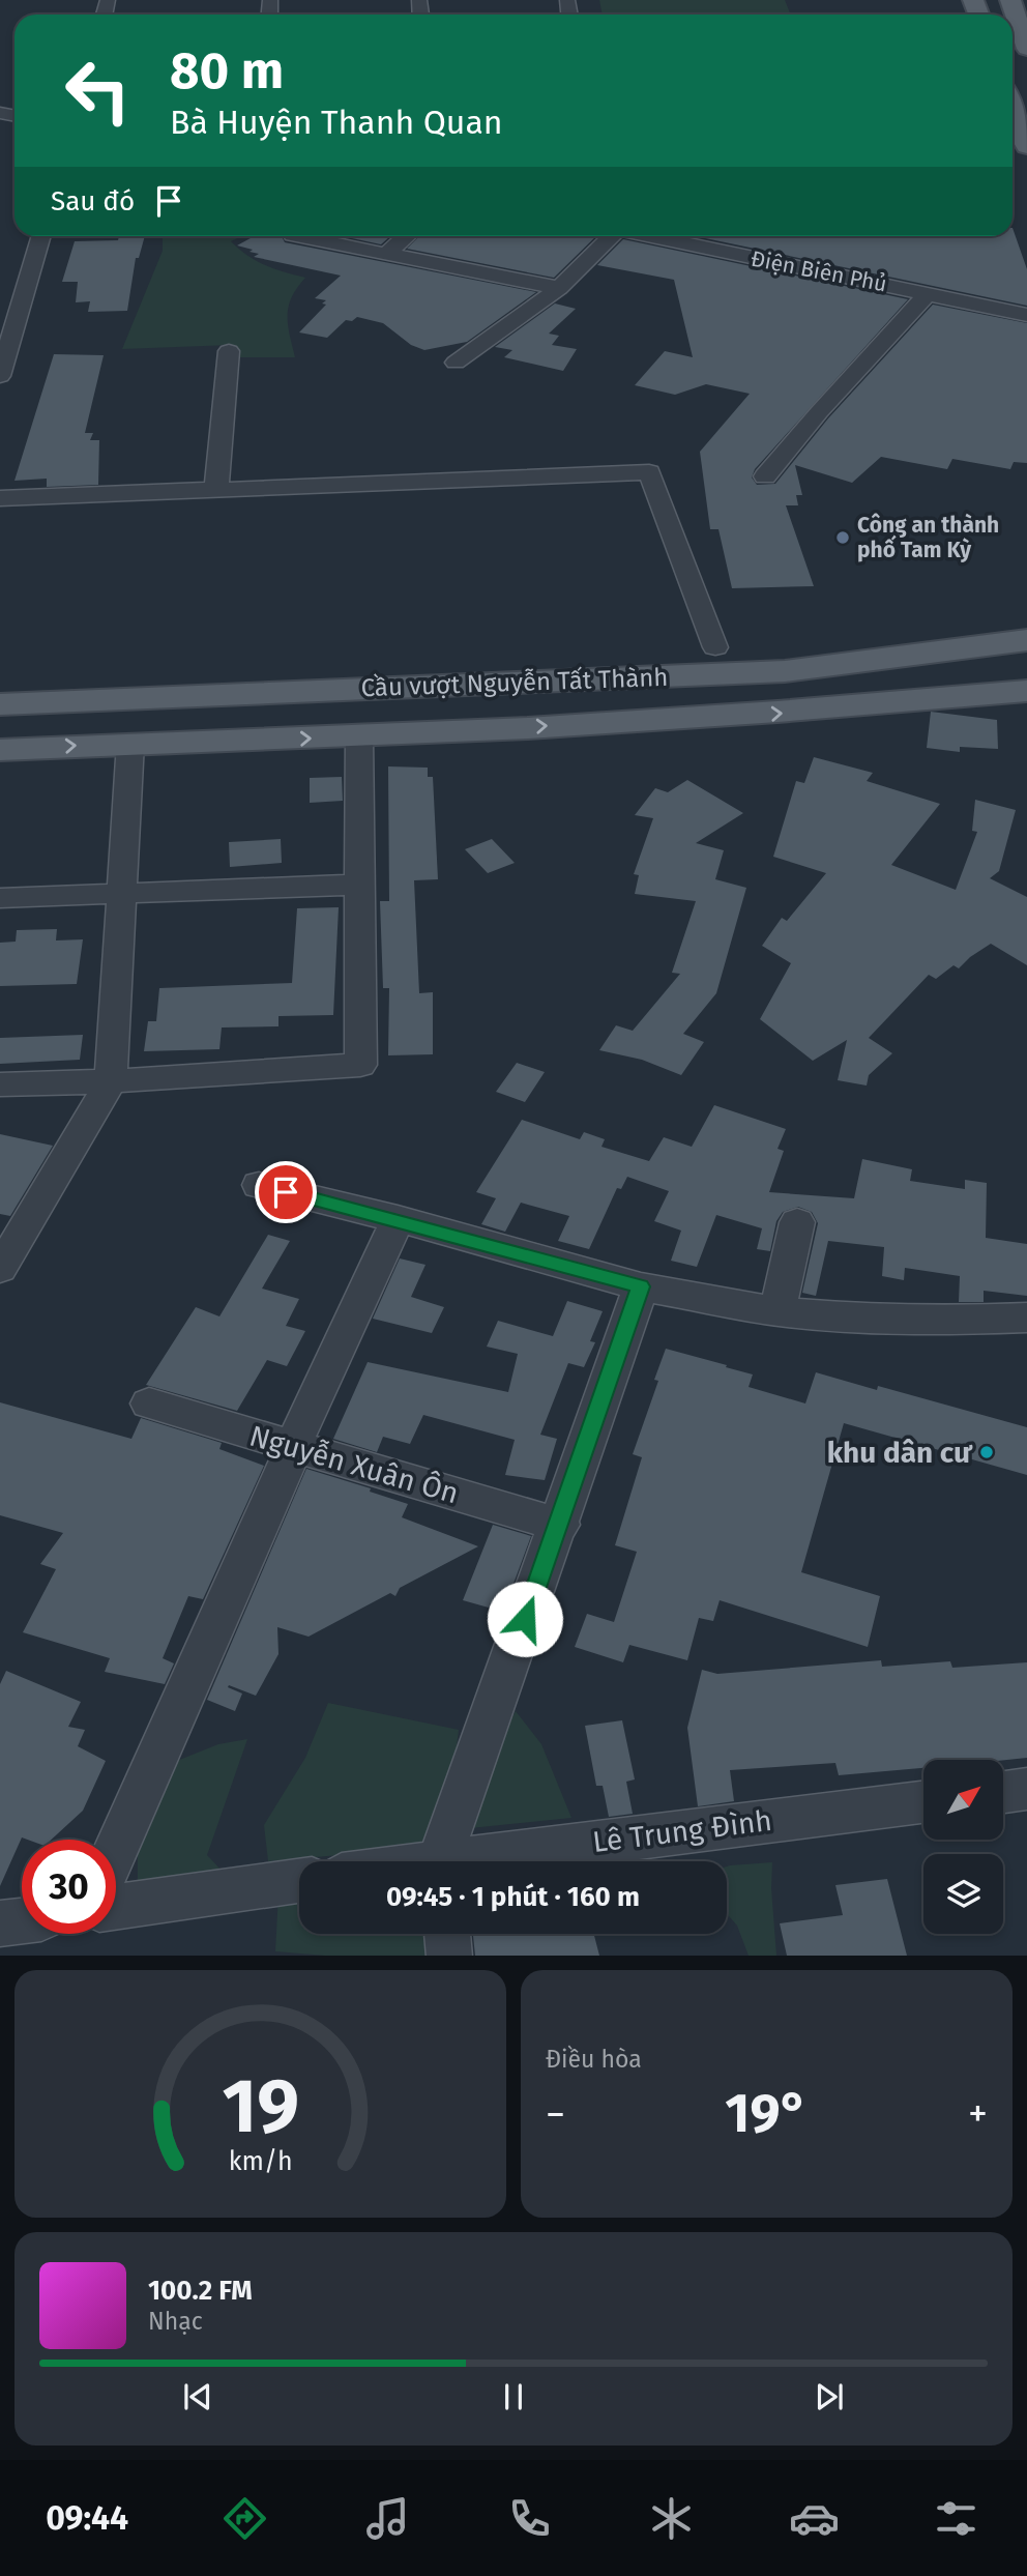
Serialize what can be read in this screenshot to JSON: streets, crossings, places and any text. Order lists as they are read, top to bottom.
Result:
{
  "streets": {
    "main road": ["Cầu vượt Nguyễn Tất Thành"],
    "street": ["Điện Biên Phủ", "Nguyễn Xuân Ôn", "Lê Trung Đình"]
  },
  "places": ["Công an thành phố Tam Kỳ", "khu dân cư"],
  "north": "top right",
  "page": {
    "turn": ["80 m", "Bà Huyện Thanh Quan"],
    "then": "Sau đó",
    "limit": "30",
    "trip": "09:45 · 1 phút · 160 m",
    "tile": "Điều hòa",
    "heat": ["−", "19°", "+"],
    "song": ["100.2 FM", "Nhạc"],
    "tabs": "09:44",
    "gauge": ["19", "km/h"]
  }
}
